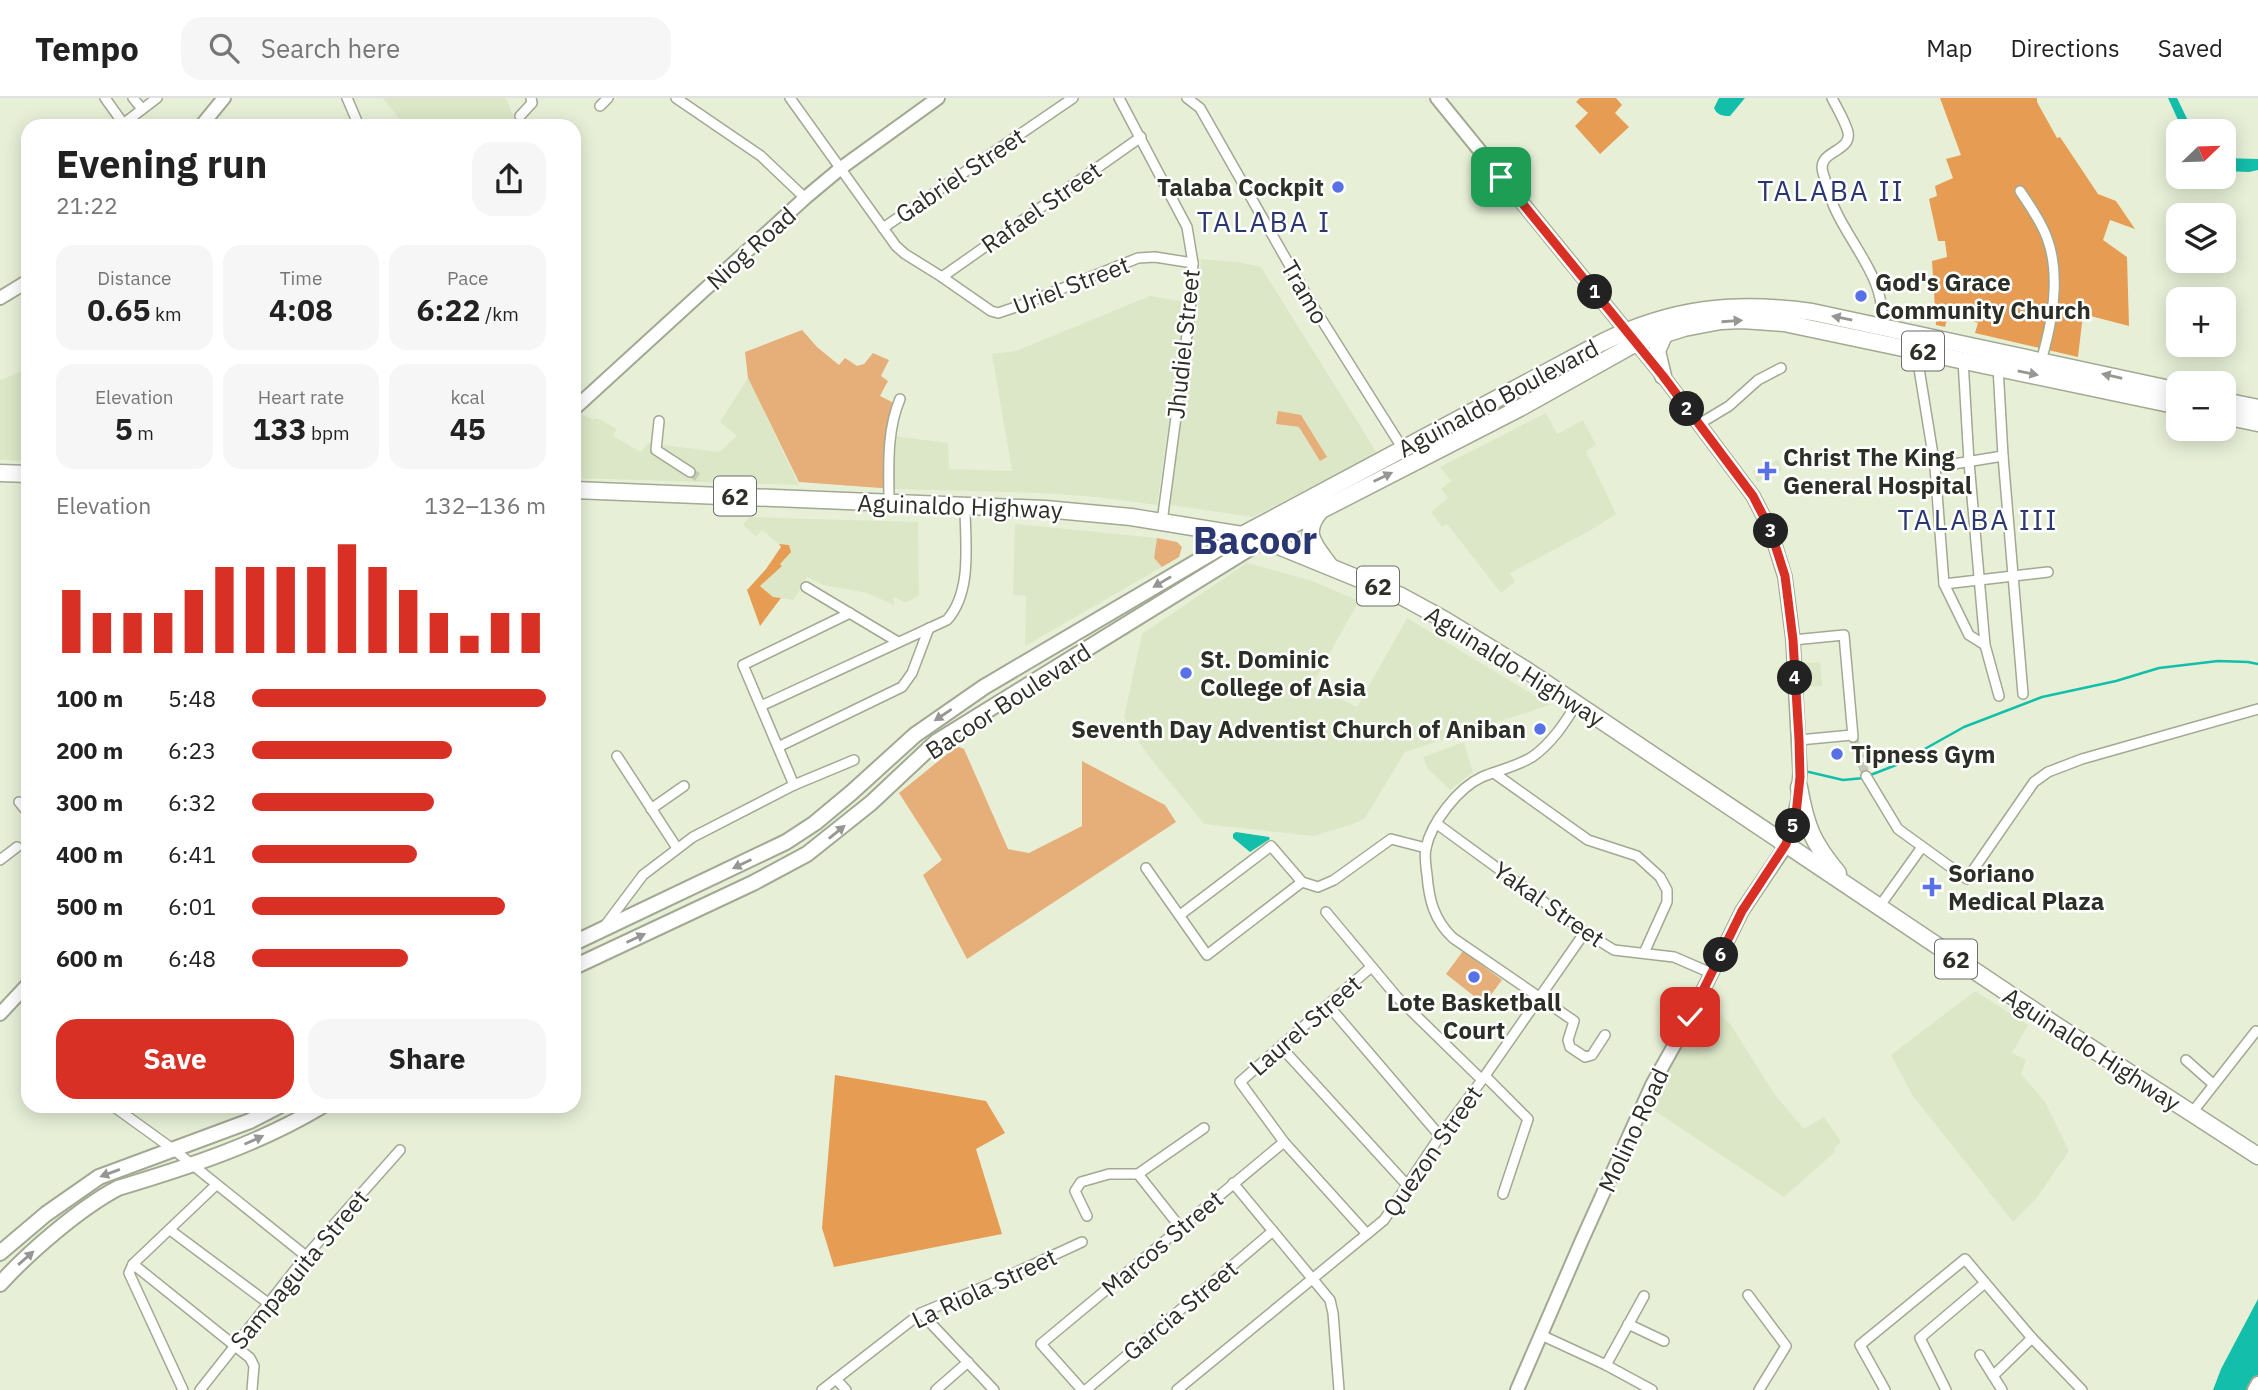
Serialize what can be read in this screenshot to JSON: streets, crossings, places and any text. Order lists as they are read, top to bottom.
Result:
{
  "streets": {
    "highway": ["62", "Aguinaldo Boulevard", "Aguinaldo Highway"],
    "main road": ["Niog Road", "Bacoor Boulevard", "Molino Road"],
    "street": [
      "Gabriel Street",
      "Rafael Street",
      "Uriel Street",
      "Tramo",
      "Jhudiel Street",
      "Yakal Street",
      "Laurel Street",
      "Quezon Street",
      "Marcos Street",
      "Sampaguita Street",
      "La Riola Street",
      "Garcia Street"
    ]
  },
  "crossings": [
    ["Gabriel Street", "Uriel Street"],
    ["Rafael Street", "Uriel Street"],
    ["Rafael Street", "Jhudiel Street"],
    ["Niog Road", "Uriel Street"],
    ["Uriel Street", "Jhudiel Street"],
    ["Tramo", "Aguinaldo Boulevard"],
    ["Jhudiel Street", "Aguinaldo Highway"],
    ["Aguinaldo Boulevard", "Aguinaldo Highway"],
    ["Aguinaldo Boulevard", "Bacoor Boulevard"],
    ["Aguinaldo Boulevard", "Molino Road"],
    ["Aguinaldo Highway", "Bacoor Boulevard"],
    ["Aguinaldo Highway", "Molino Road"],
    ["Yakal Street", "Molino Road"],
    ["Yakal Street", "Quezon Street"],
    ["Laurel Street", "Marcos Street"],
    ["Marcos Street", "Garcia Street"]
  ],
  "districts": [
    "TALABA II",
    "TALABA I",
    "TALABA III",
    "Bacoor"
  ],
  "places": {
    "other": [
      "Talaba Cockpit",
      "God's Grace Community Church",
      "St. Dominic College of Asia",
      "Seventh Day Adventist Church of Aniban",
      "Tipness Gym",
      "Lote Basketball Court"
    ],
    "health": ["Christ The King General Hospital", "Soriano Medical Plaza"]
  },
  "north": "top right",
  "page": {
    "header": "Tempo",
    "search": "Search here",
    "nav": ["Map", "Directions", "Saved"],
    "map_buttons": ["+", "−"],
    "heading": ["Evening run", "21:22"],
    "stats": [
      ["Distance", "0.65 km"],
      ["Time", "4:08"],
      ["Pace", "6:22 /km"],
      ["Elevation", "5 m"],
      ["Heart rate", "133 bpm"],
      ["kcal", "45"]
    ],
    "pins": [
      "1",
      "2",
      "3",
      "4",
      "5",
      "6"
    ],
    "chart": ["Elevation", "132–136 m"],
    "list": [
      {
        "name": "100 m",
        "note": "5:48"
      },
      {
        "name": "200 m",
        "note": "6:23"
      },
      {
        "name": "300 m",
        "note": "6:32"
      },
      {
        "name": "400 m",
        "note": "6:41"
      },
      {
        "name": "500 m",
        "note": "6:01"
      },
      {
        "name": "600 m",
        "note": "6:48"
      }
    ],
    "buttons": ["Save", "Share"]
  }
}
